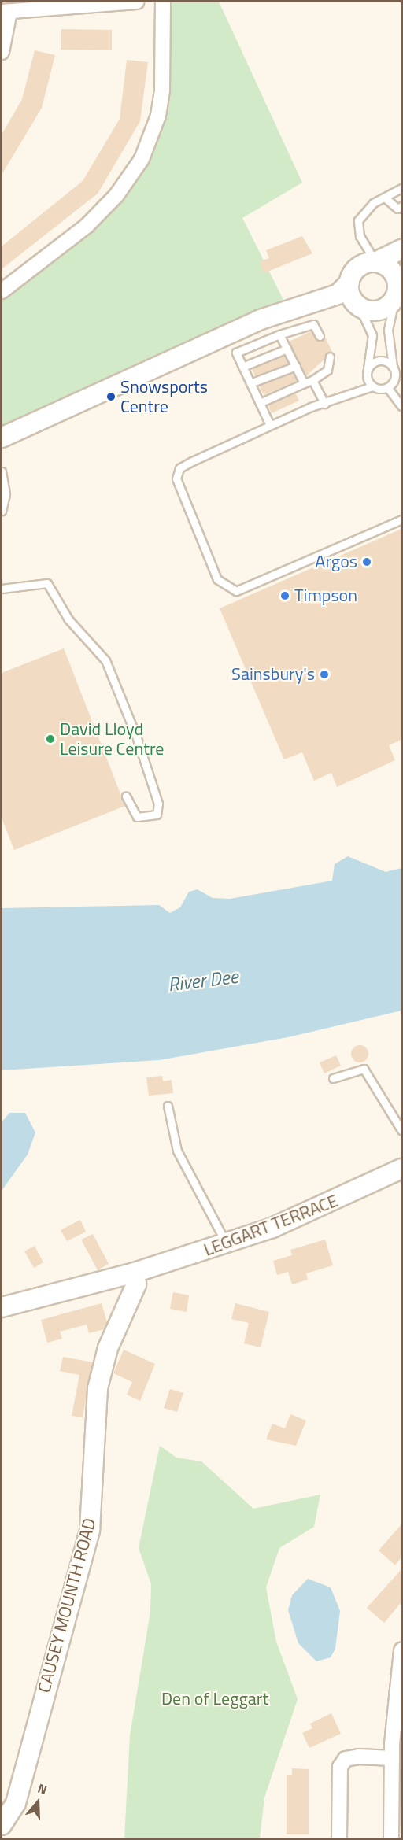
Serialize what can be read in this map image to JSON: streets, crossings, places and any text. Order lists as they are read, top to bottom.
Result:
{
  "streets": {
    "street": ["LEGGART TERRACE", "CAUSEY MOUNTH ROAD"]
  },
  "crossings": [
    ["LEGGART TERRACE", "CAUSEY MOUNTH ROAD"]
  ],
  "water": ["River Dee"],
  "parks": ["Den of Leggart"],
  "places": [
    "Snowsports Centre",
    "Argos",
    "Timpson",
    "Sainsbury's",
    "David Lloyd Leisure Centre"
  ],
  "north": "top"
}
